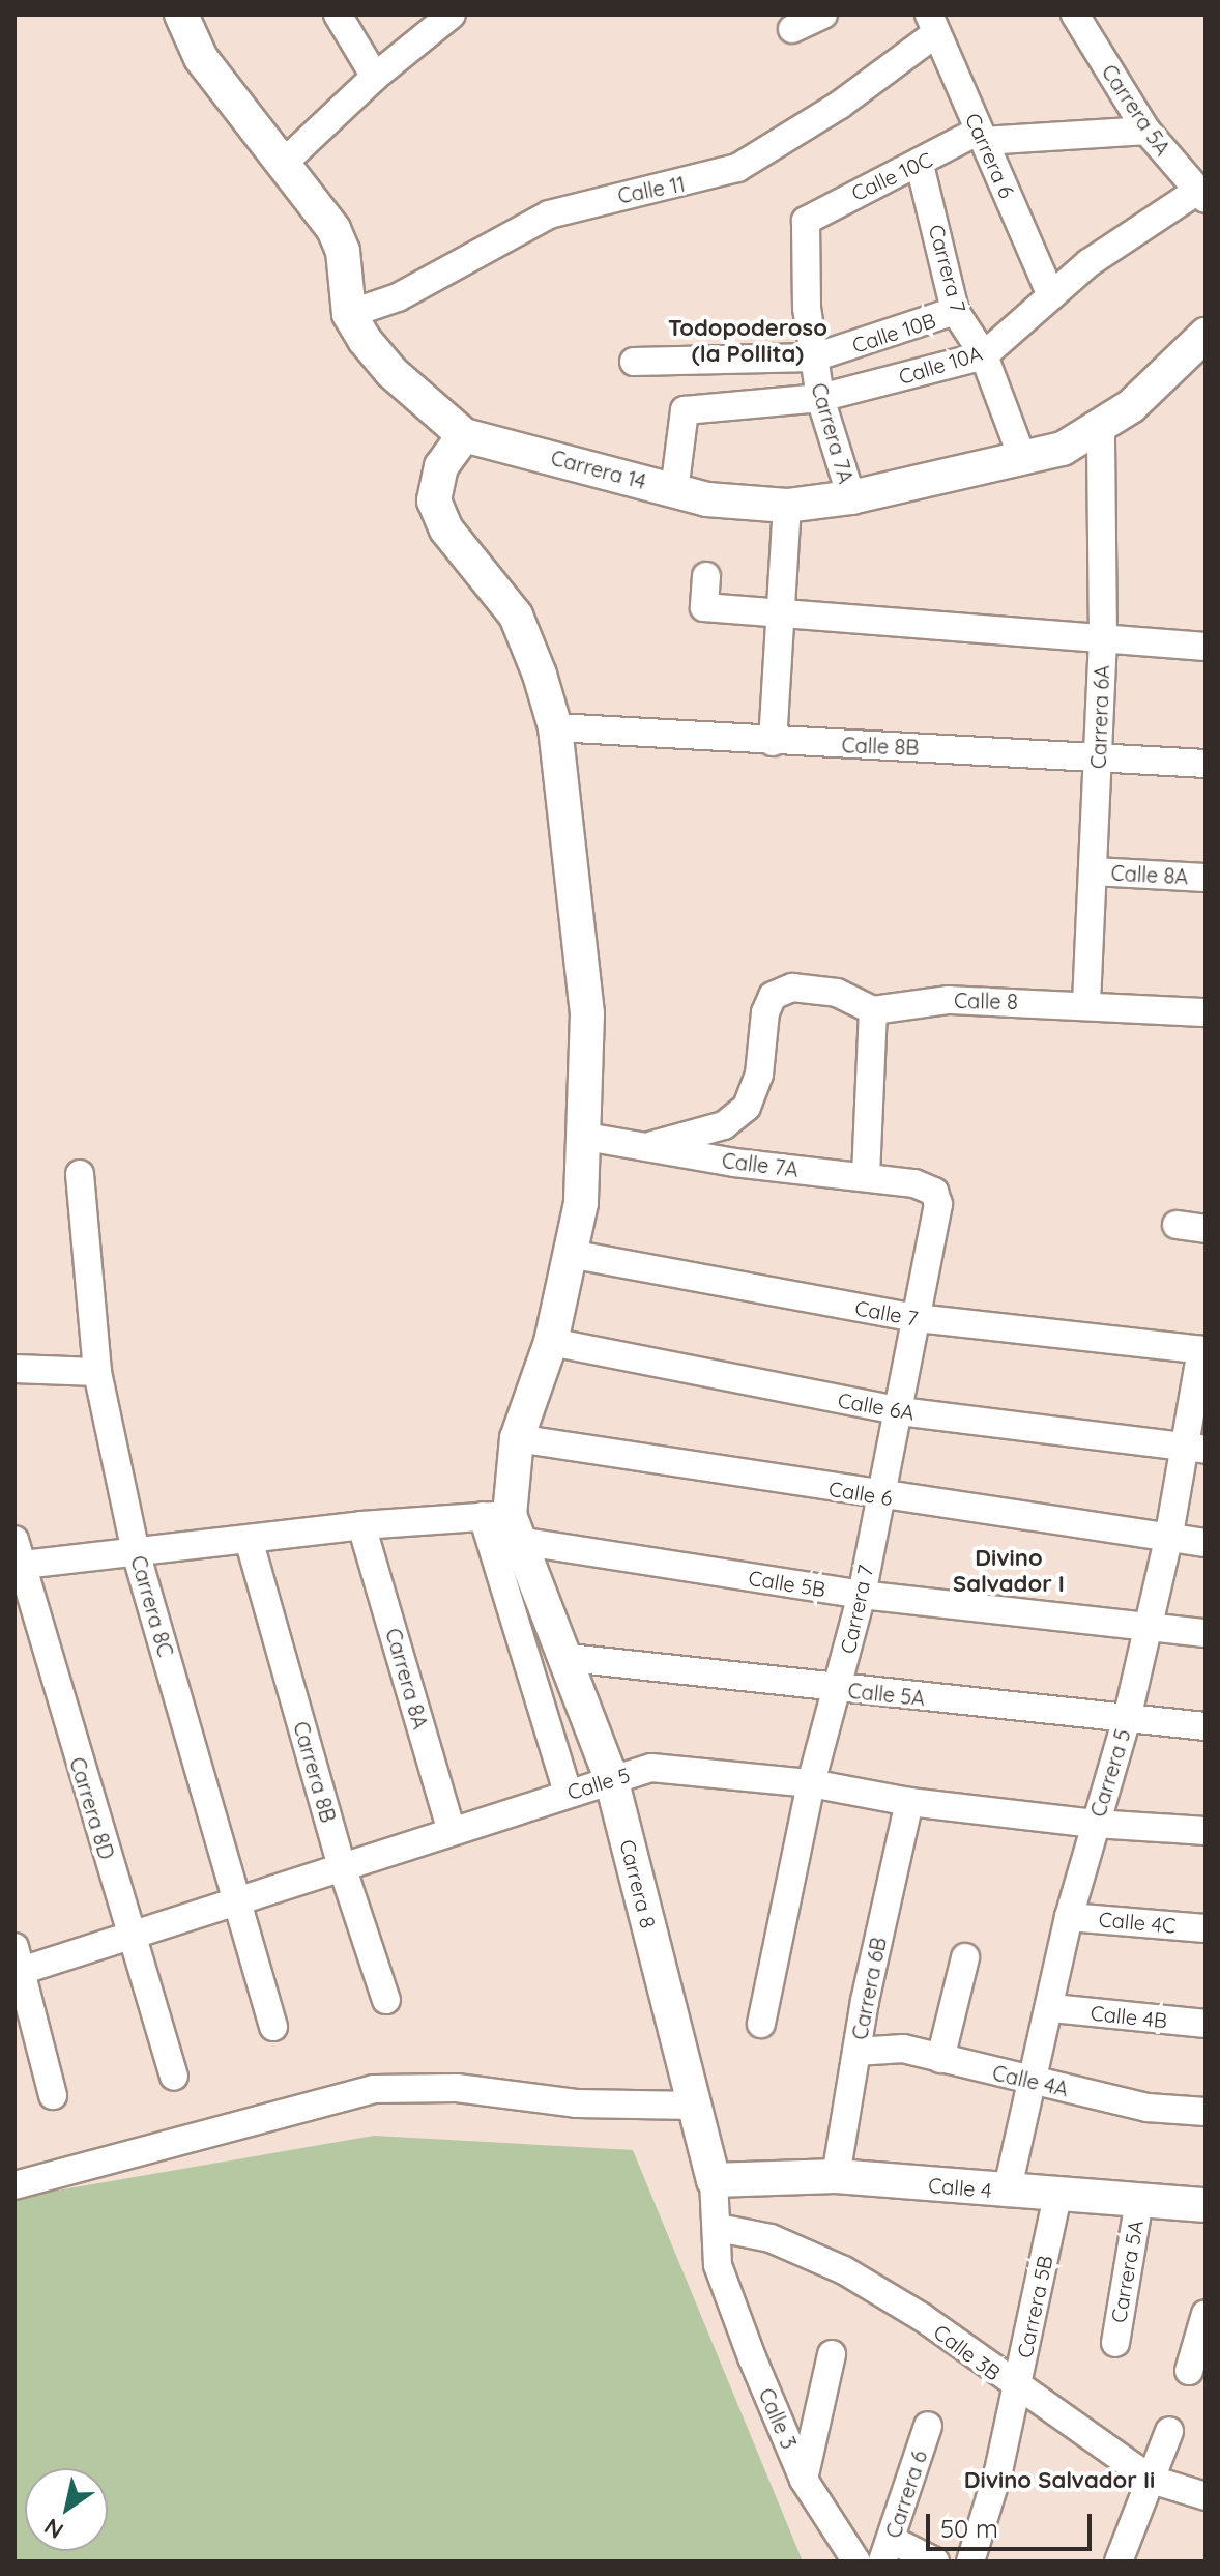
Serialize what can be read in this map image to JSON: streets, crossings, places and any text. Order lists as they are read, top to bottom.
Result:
{
  "streets": {
    "street": [
      "Carrera 5A",
      "Carrera 6",
      "Calle 10C",
      "Calle 11",
      "Carrera 7",
      "Calle 10B",
      "Calle 10A",
      "Carrera 7A",
      "Carrera 14",
      "Carrera 6A",
      "Calle 8B",
      "Calle 8A",
      "Calle 8",
      "Calle 7A",
      "Calle 7",
      "Calle 6A",
      "Calle 6",
      "Calle 5B",
      "Carrera 8C",
      "Carrera 8A",
      "Calle 5A",
      "Carrera 8B",
      "Carrera 5",
      "Calle 5",
      "Carrera 8D",
      "Carrera 8",
      "Calle 4C",
      "Carrera 6B",
      "Calle 4B",
      "Calle 4A",
      "Calle 4",
      "Carrera 5B",
      "Calle 3B",
      "Calle 3"
    ]
  },
  "crossings": [
    ["Carrera 5A", "Calle 10C"],
    ["Carrera 5A", "Calle 10A"],
    ["Carrera 5A", "Calle 4"],
    ["Carrera 6", "Calle 10C"],
    ["Carrera 6", "Calle 11"],
    ["Carrera 6", "Calle 10A"],
    ["Calle 10C", "Carrera 7"],
    ["Calle 10C", "Carrera 7A"],
    ["Calle 11", "Carrera 14"],
    ["Carrera 7", "Calle 10B"],
    ["Carrera 7", "Calle 10A"],
    ["Carrera 7", "Carrera 14"],
    ["Carrera 7", "Calle 7A"],
    ["Carrera 7", "Calle 7"],
    ["Carrera 7", "Calle 6A"],
    ["Carrera 7", "Calle 6"],
    ["Carrera 7", "Calle 5B"],
    ["Carrera 7", "Calle 5A"],
    ["Carrera 7", "Calle 5"],
    ["Calle 10B", "Carrera 7A"],
    ["Calle 10A", "Carrera 7A"],
    ["Calle 10A", "Carrera 14"],
    ["Carrera 7A", "Carrera 14"],
    ["Carrera 14", "Carrera 6A"],
    ["Carrera 6A", "Calle 8B"],
    ["Carrera 6A", "Calle 8A"],
    ["Carrera 6A", "Calle 8"],
    ["Calle 7", "Carrera 5"],
    ["Calle 6A", "Carrera 5"],
    ["Calle 6", "Carrera 5"],
    ["Calle 5B", "Carrera 8C"],
    ["Calle 5B", "Carrera 8A"],
    ["Calle 5B", "Carrera 8B"],
    ["Calle 5B", "Carrera 5"],
    ["Calle 5B", "Carrera 8D"],
    ["Calle 5B", "Carrera 8"],
    ["Carrera 8C", "Calle 5"],
    ["Carrera 8A", "Calle 5"],
    ["Calle 5A", "Carrera 5"],
    ["Calle 5A", "Carrera 8"],
    ["Carrera 8B", "Calle 5"],
    ["Carrera 5", "Calle 5"],
    ["Carrera 5", "Calle 4C"],
    ["Carrera 5", "Calle 4B"],
    ["Carrera 5", "Calle 4A"],
    ["Carrera 5", "Calle 4"],
    ["Calle 5", "Carrera 8D"],
    ["Calle 5", "Carrera 8"],
    ["Calle 5", "Carrera 6B"],
    ["Carrera 8", "Calle 4"],
    ["Carrera 8", "Calle 3B"],
    ["Carrera 8", "Calle 3"],
    ["Carrera 6B", "Calle 4A"],
    ["Carrera 6B", "Calle 4"],
    ["Calle 4", "Carrera 5B"],
    ["Carrera 5B", "Calle 3B"]
  ],
  "districts": ["Todopoderoso (la Pollita)", "Divino Salvador I", "Divino Salvador Ii"],
  "scale_bar": "50 m",
  "north": "bottom left"
}
